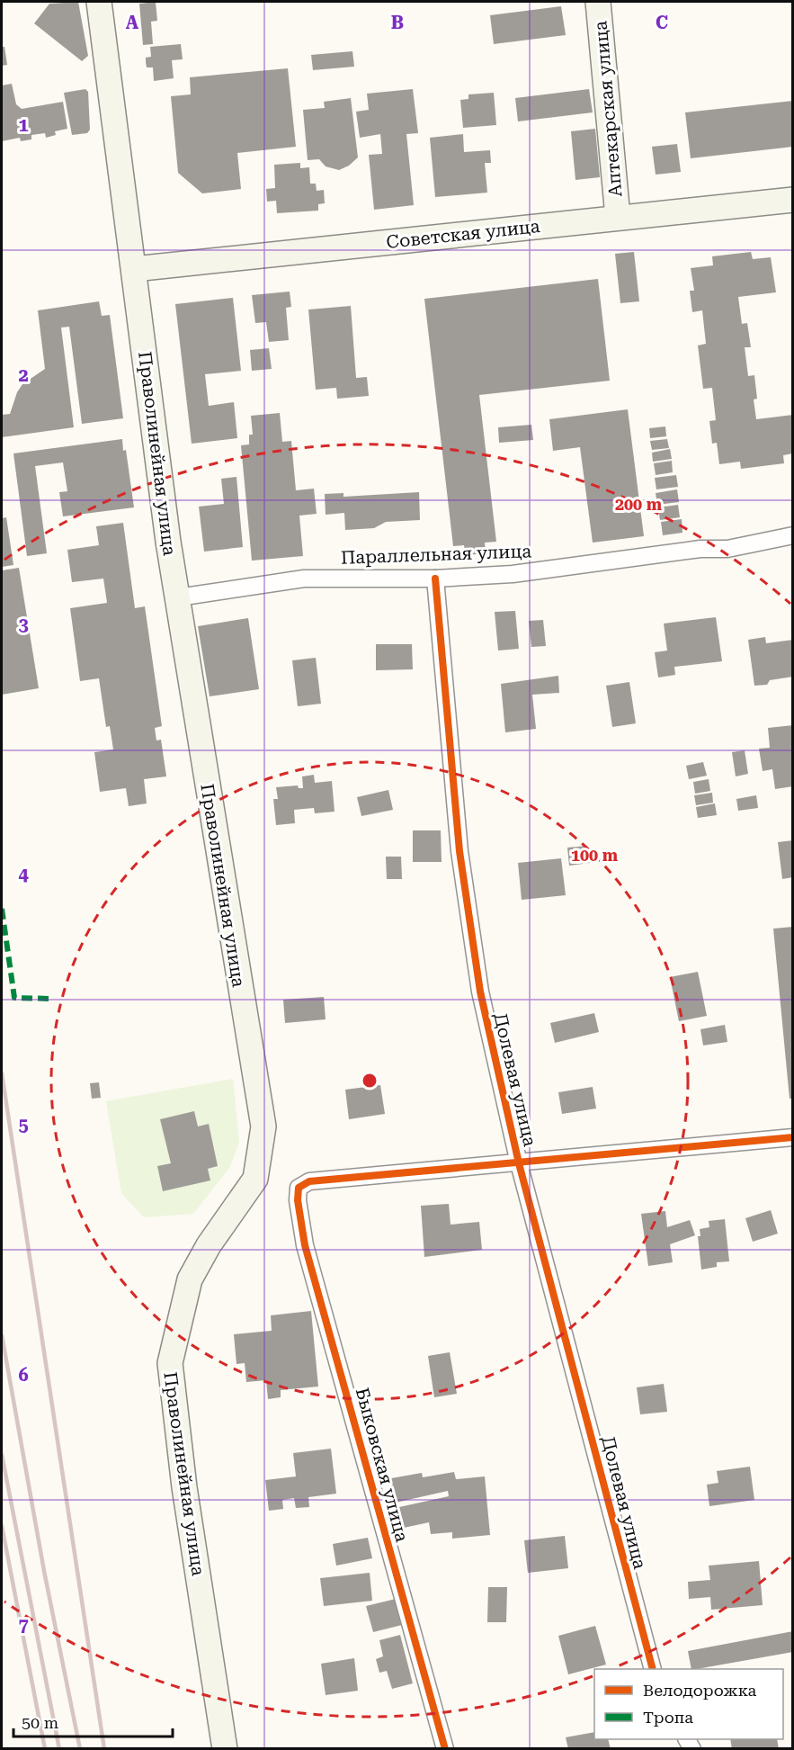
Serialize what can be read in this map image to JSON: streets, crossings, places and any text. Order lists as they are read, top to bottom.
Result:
{
  "streets": {
    "main road": ["Аптекарская улица", "Советская улица", "Праволинейная улица"],
    "street": ["Параллельная улица", "Долевая улица", "Быковская улица"]
  },
  "crossings": [
    ["Аптекарская улица", "Советская улица"],
    ["Советская улица", "Праволинейная улица"],
    ["Праволинейная улица", "Параллельная улица"],
    ["Параллельная улица", "Долевая улица"],
    ["Долевая улица", "Быковская улица"]
  ],
  "legend": ["Велодорожка", "Тропа"],
  "scale_bar": "50 m",
  "grid": {
    "columns": ["A", "B", "C"],
    "rows": [
      "1",
      "2",
      "3",
      "4",
      "5",
      "6",
      "7"
    ]
  },
  "rings": ["200 m", "100 m"]
}
